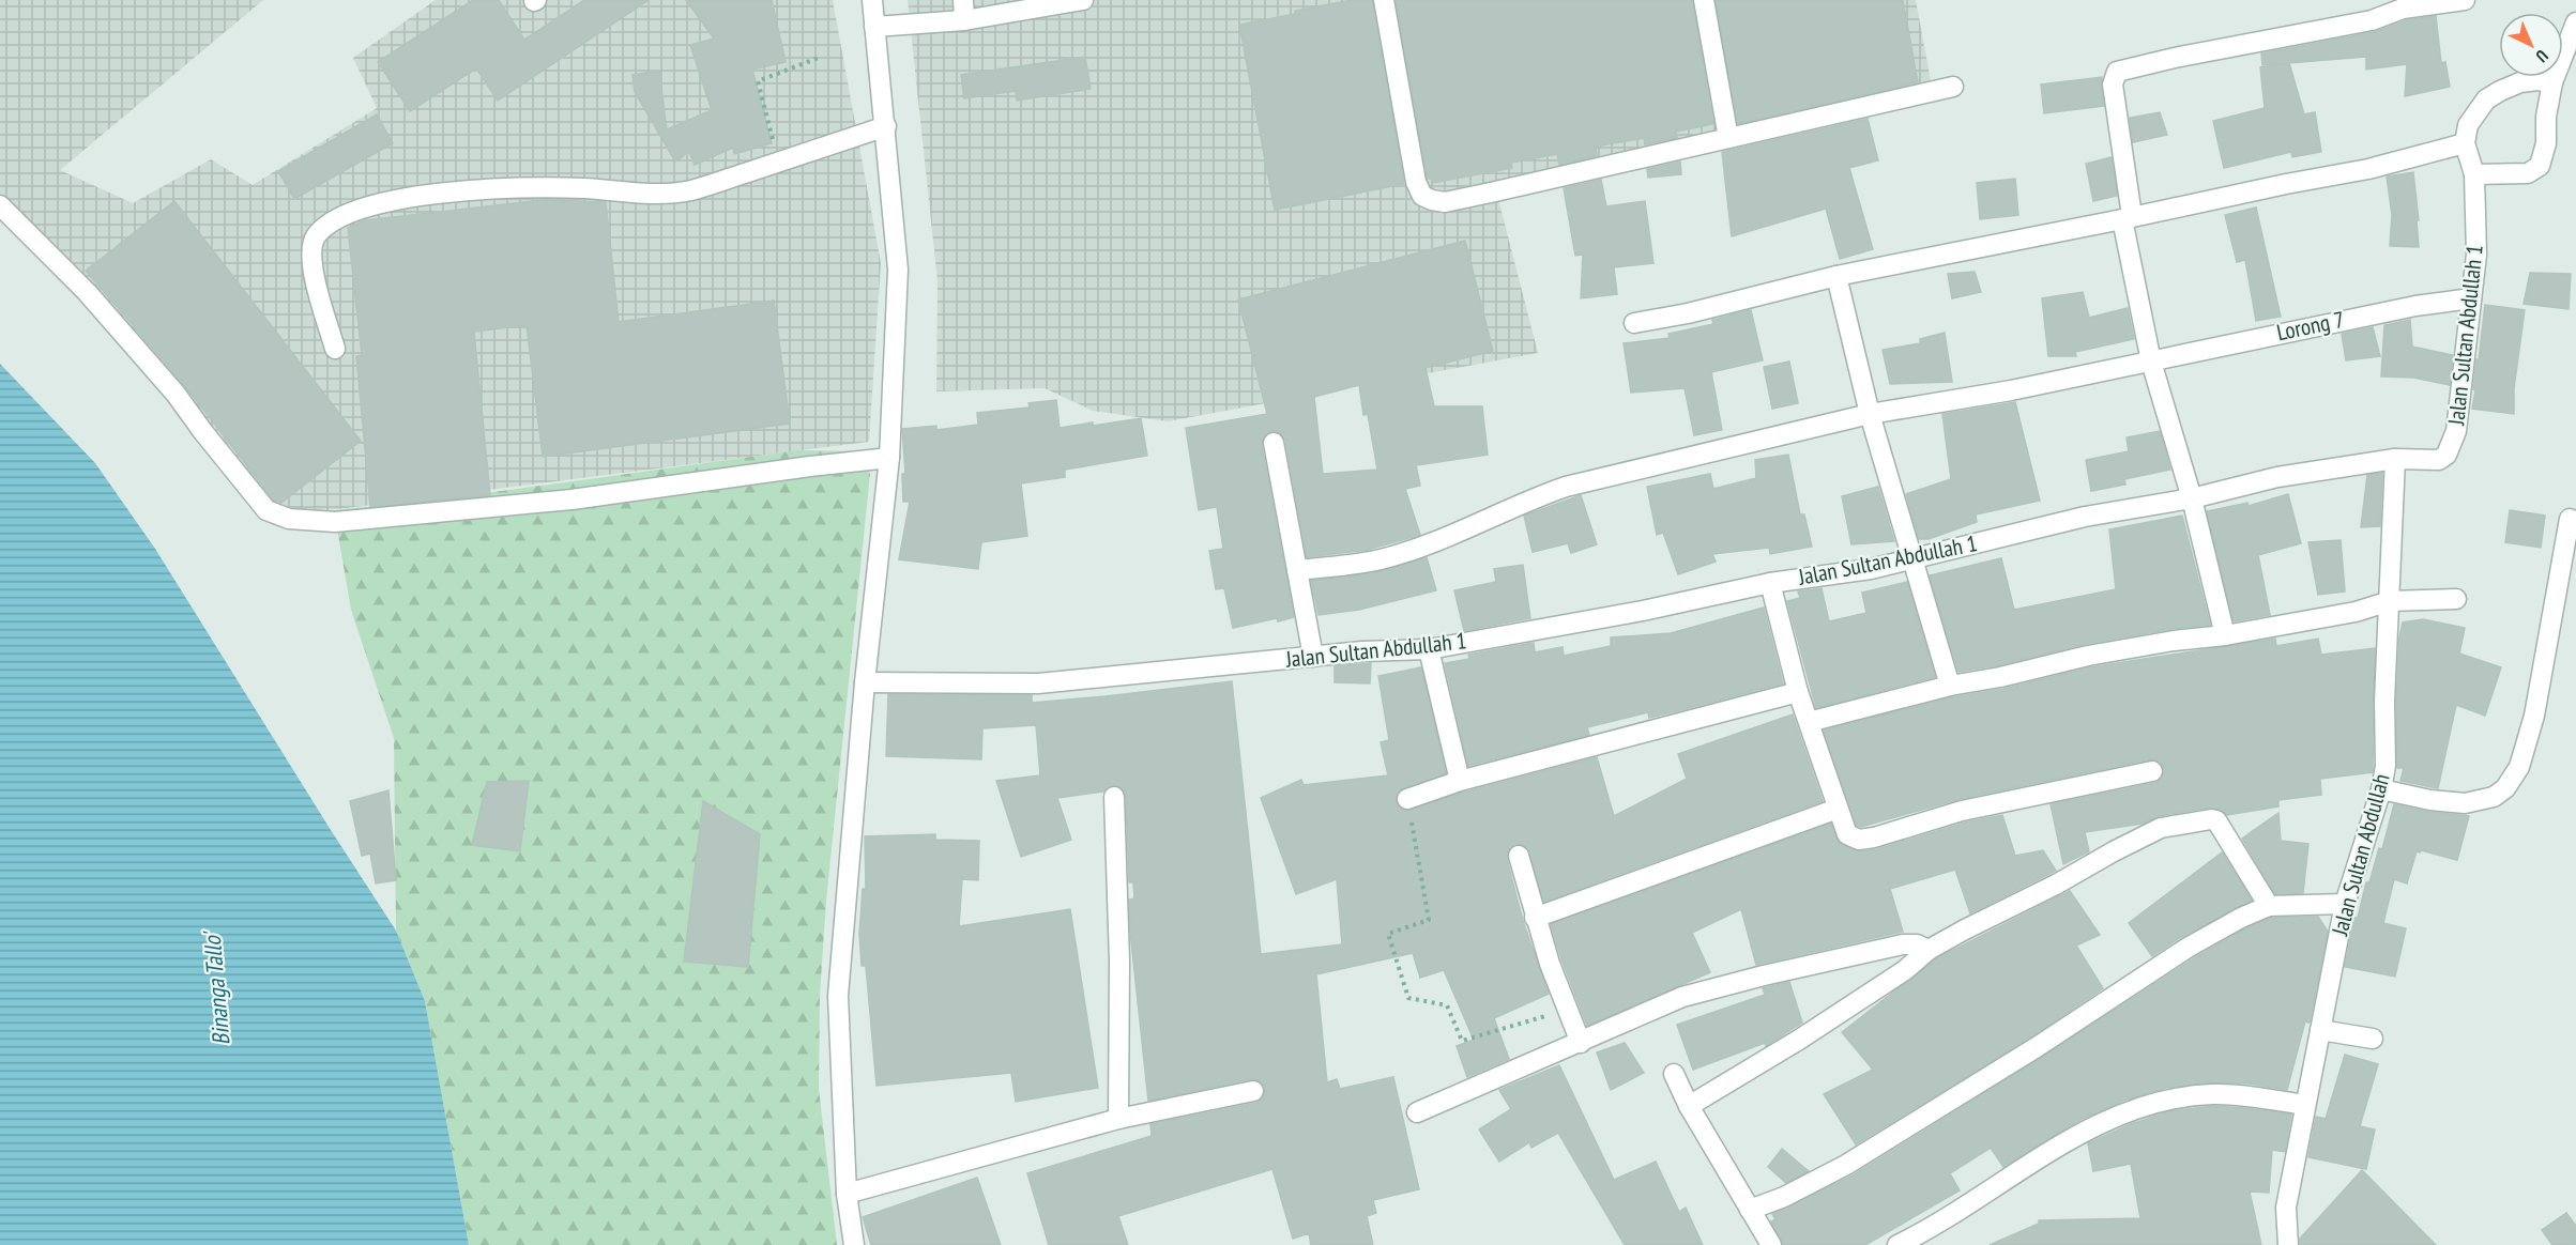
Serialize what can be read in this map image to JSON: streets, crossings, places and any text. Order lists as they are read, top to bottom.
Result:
{
  "streets": {
    "street": ["Lorong 7", "Jalan Sultan Abdullah 1", "Jalan Sultan Abdullah"]
  },
  "crossings": [
    ["Lorong 7", "Jalan Sultan Abdullah 1"],
    ["Jalan Sultan Abdullah 1", "Jalan Sultan Abdullah"]
  ],
  "water": ["Binanga Tallo'"],
  "north": "bottom right"
}
